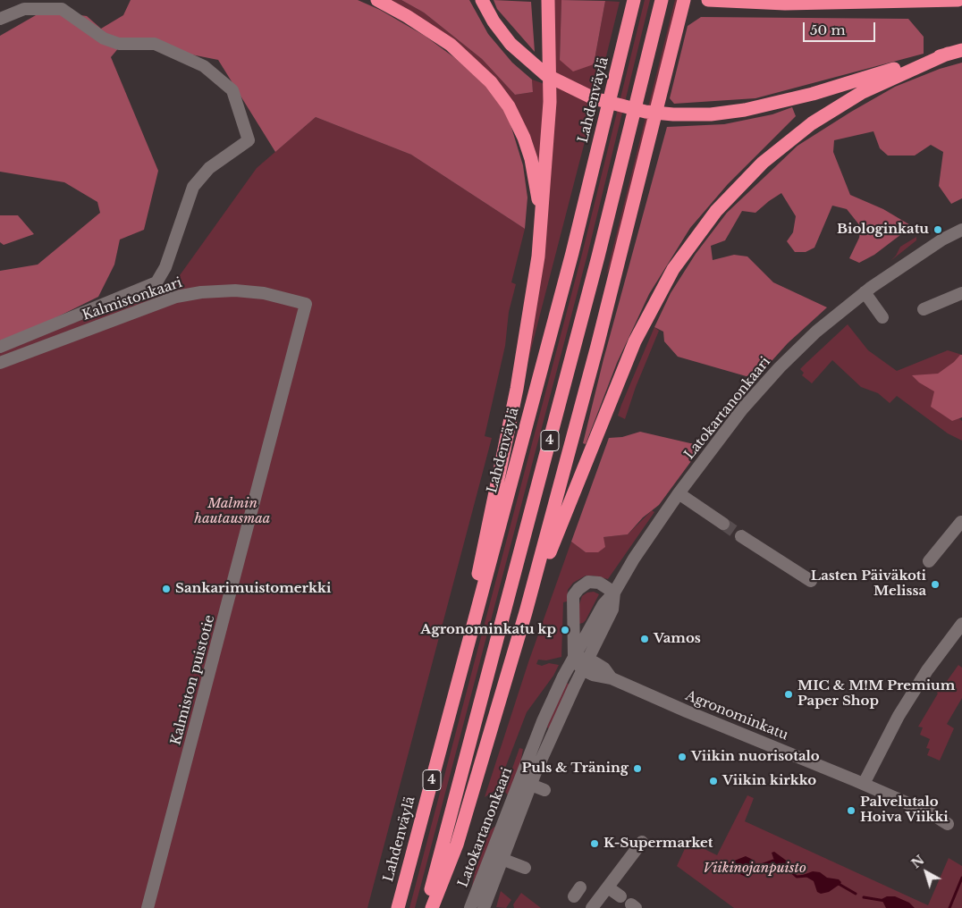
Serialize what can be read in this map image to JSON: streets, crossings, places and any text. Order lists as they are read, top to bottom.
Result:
{
  "streets": {
    "highway": ["Lahdenväylä", "4"],
    "street": [
      "Kalmistonkaari",
      "Latokartanonkaari",
      "Kalmiston puistotie",
      "Agronominkatu"
    ]
  },
  "crossings": [
    ["Kalmistonkaari", "Kalmiston puistotie"],
    ["Latokartanonkaari", "Agronominkatu"]
  ],
  "parks": ["Malmin hautausmaa", "Viikinojanpuisto"],
  "places": [
    "Biologinkatu",
    "Lasten Päiväkoti Melissa",
    "Sankarimuistomerkki",
    "Agronominkatu kp",
    "Vamos",
    "MIC & M!M Premium Paper Shop",
    "Viikin nuorisotalo",
    "Puls & Träning",
    "Viikin kirkko",
    "Palvelutalo Hoiva Viikki",
    "K-Supermarket"
  ],
  "scale_bar": "50 m",
  "north": "top left"
}
